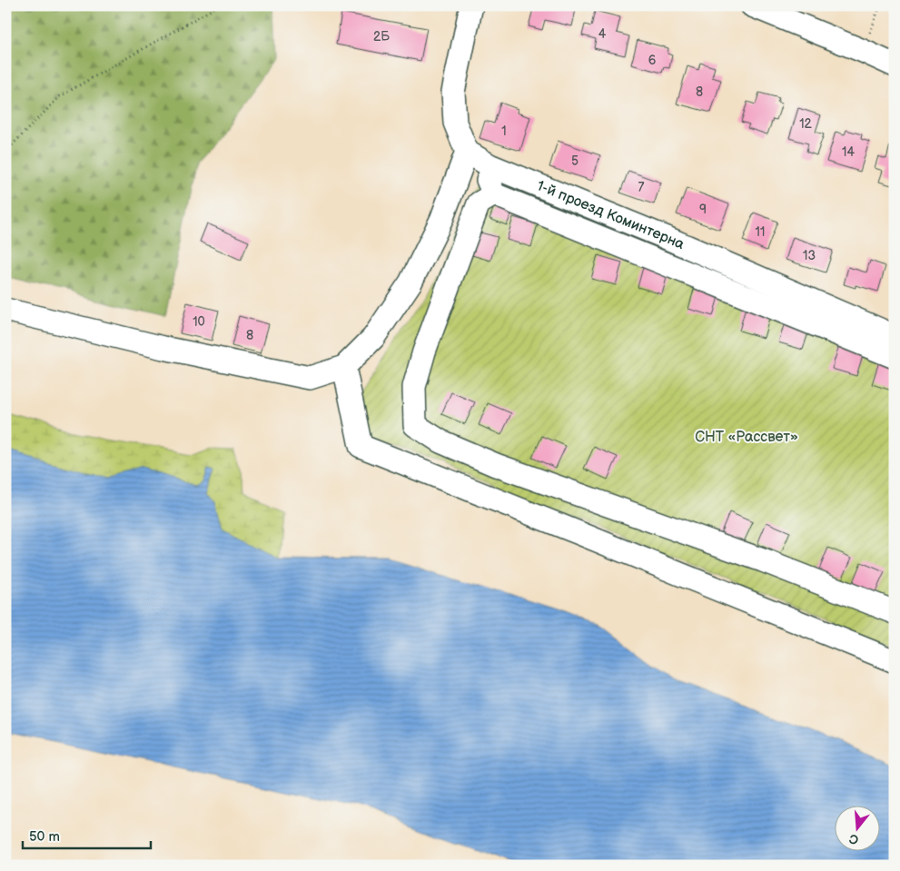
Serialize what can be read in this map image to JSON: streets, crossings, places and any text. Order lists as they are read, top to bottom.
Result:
{
  "streets": {
    "street": ["1-й проезд Коминтерна"]
  },
  "parks": ["СНТ «Рассвет»"],
  "house_numbers": [
    "4",
    "2Б",
    "6",
    "8",
    "12",
    "1",
    "14",
    "5",
    "7",
    "9",
    "11",
    "13",
    "10",
    "8"
  ],
  "scale_bar": "50 m",
  "north": "bottom"
}
